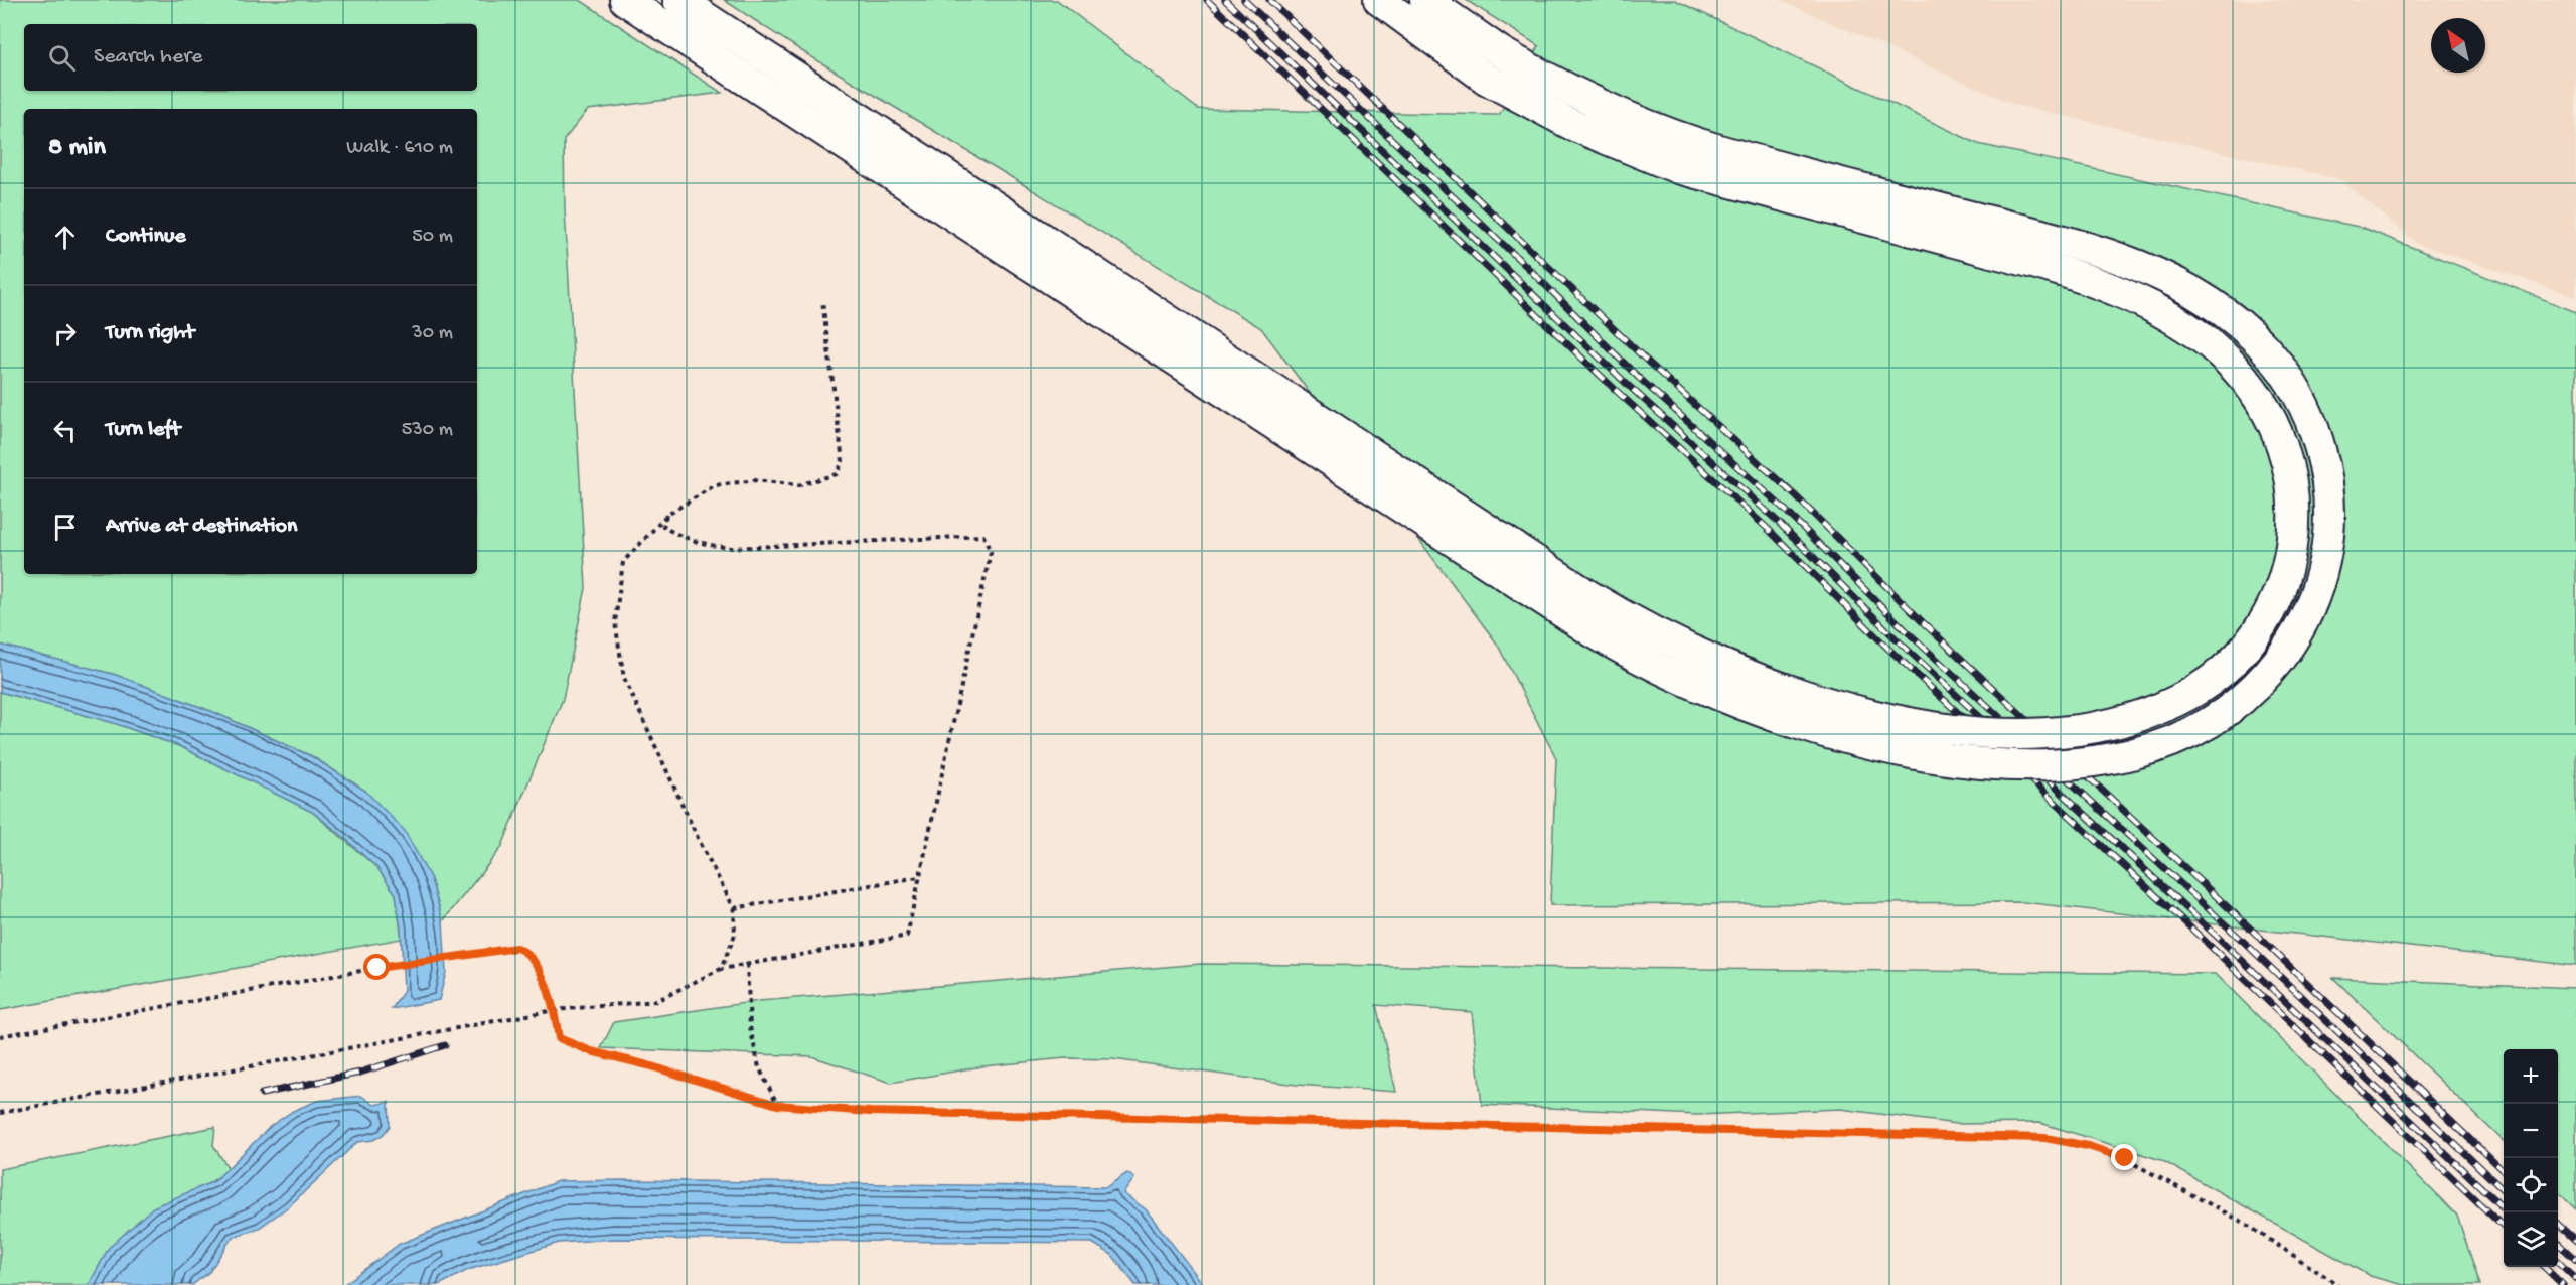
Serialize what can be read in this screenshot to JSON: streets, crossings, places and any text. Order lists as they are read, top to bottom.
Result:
{
  "north": "top left",
  "page": {
    "search": "Search here",
    "heading": ["8 min", "Walk · 610 m"],
    "list": [
      ["Continue", "50 m"],
      ["Turn right", "30 m"],
      ["Turn left", "530 m"],
      "Arrive at destination"
    ],
    "map_buttons": ["+", "−"]
  }
}
